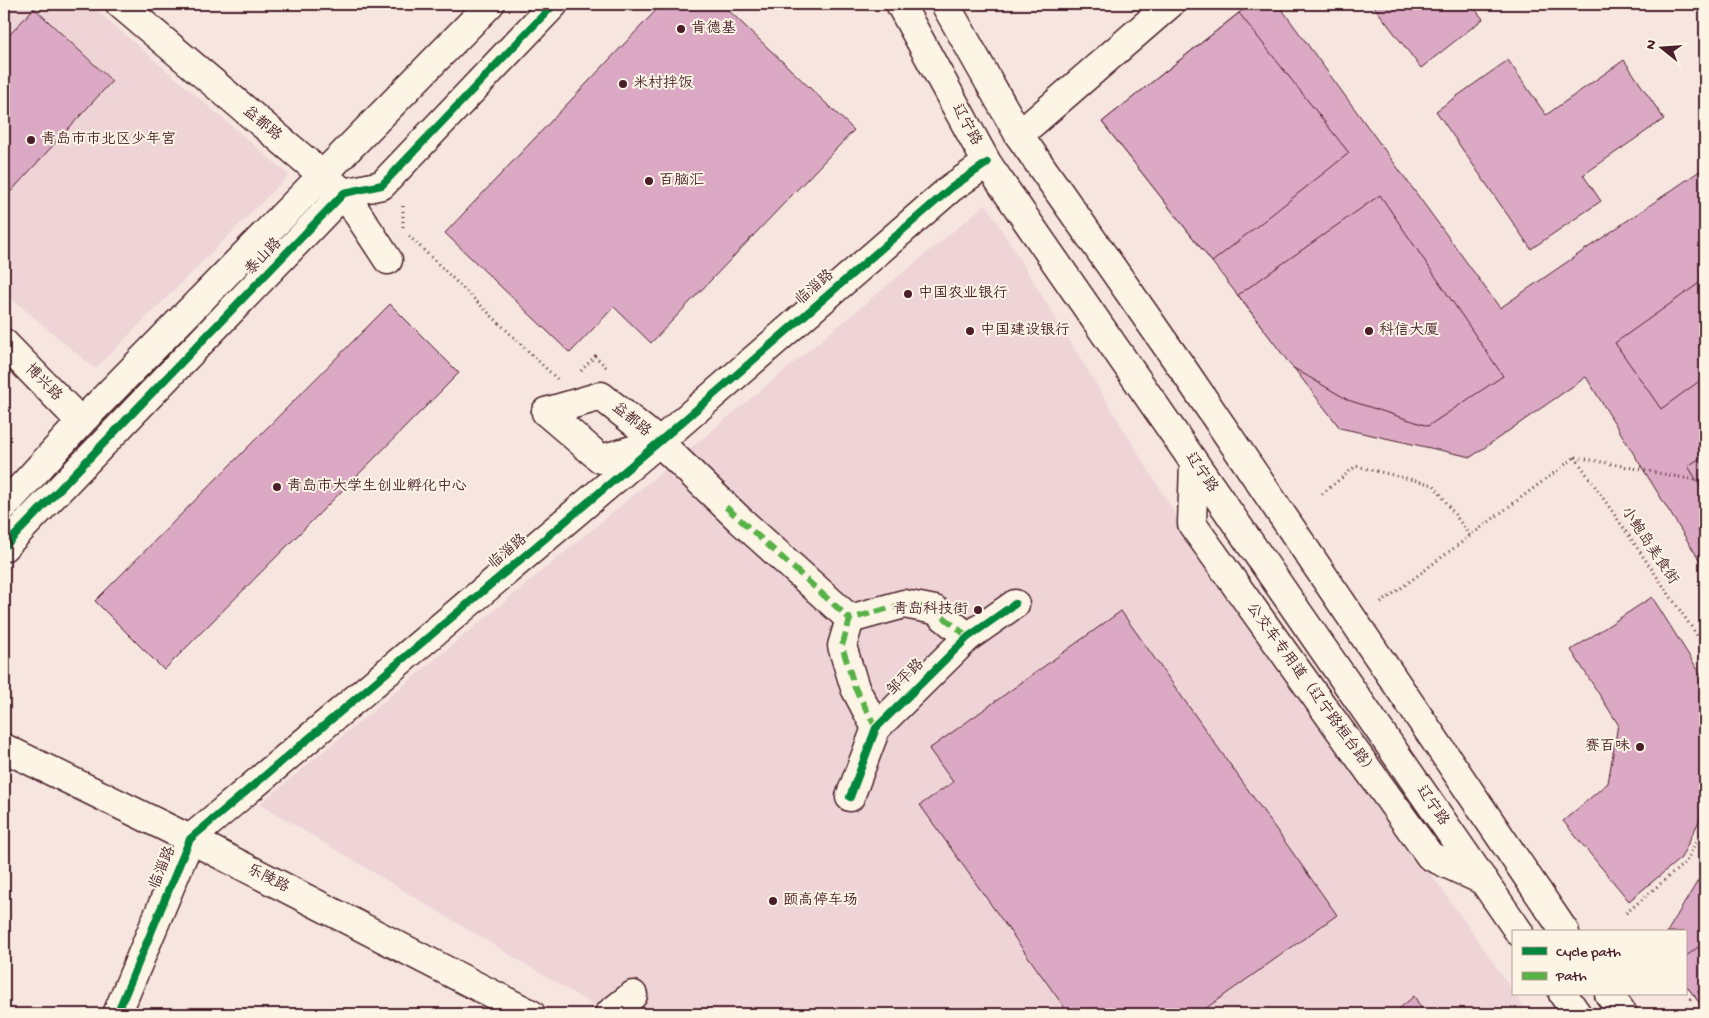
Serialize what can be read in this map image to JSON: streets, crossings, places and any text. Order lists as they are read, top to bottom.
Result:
{
  "streets": {
    "street": [
      "益都路",
      "辽宁路",
      "泰山路",
      "临淄路",
      "博兴路",
      "邹平路",
      "公交车专用道（辽宁路桓台路）",
      "乐陵路"
    ],
    "path": ["小鲍岛美食街"]
  },
  "crossings": [
    ["益都路", "泰山路"],
    ["益都路", "临淄路"],
    ["辽宁路", "临淄路"],
    ["辽宁路", "公交车专用道（辽宁路桓台路）"],
    ["泰山路", "博兴路"],
    ["临淄路", "乐陵路"]
  ],
  "places": [
    "肯德基",
    "米村拌饭",
    "青岛市市北区少年宫",
    "百脑汇",
    "中国农业银行",
    "中国建设银行",
    "科信大厦",
    "青岛市大学生创业孵化中心",
    "青岛科技街",
    "赛百味",
    "颐高停车场"
  ],
  "legend": ["Cycle path", "Path"],
  "north": "left"
}
